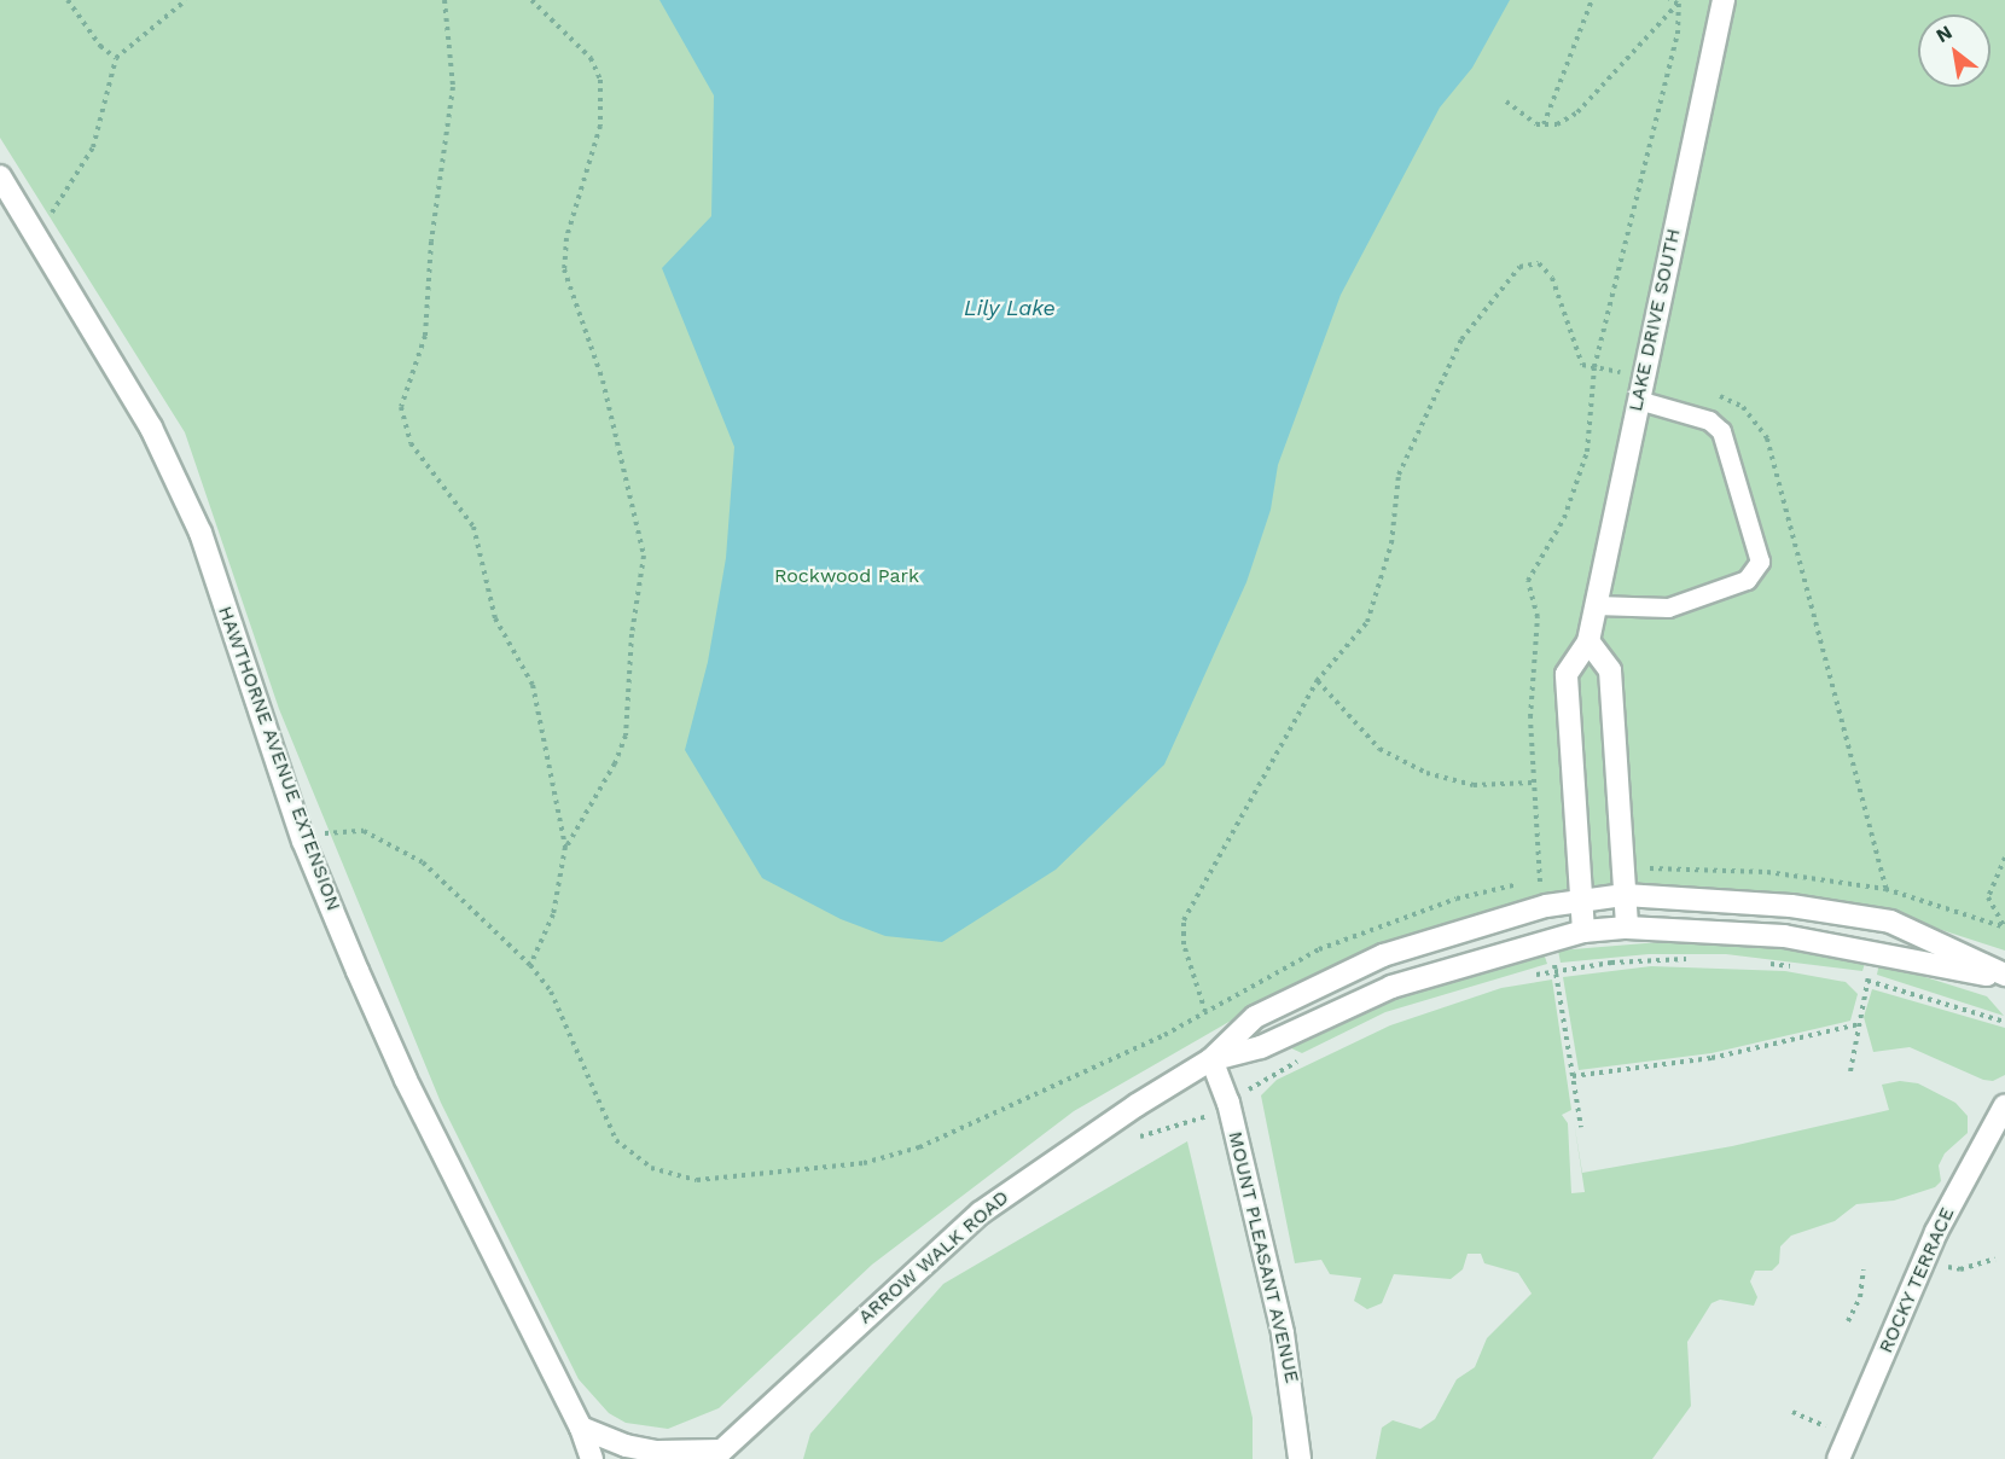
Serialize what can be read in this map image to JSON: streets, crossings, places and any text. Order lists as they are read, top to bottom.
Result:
{
  "streets": {
    "street": [
      "LAKE DRIVE SOUTH",
      "HAWTHORNE AVENUE EXTENSION",
      "ARROW WALK ROAD",
      "MOUNT PLEASANT AVENUE",
      "ROCKY TERRACE"
    ]
  },
  "crossings": [
    ["ARROW WALK ROAD", "MOUNT PLEASANT AVENUE"]
  ],
  "water": ["Lily Lake"],
  "parks": ["Rockwood Park"],
  "north": "top left"
}
